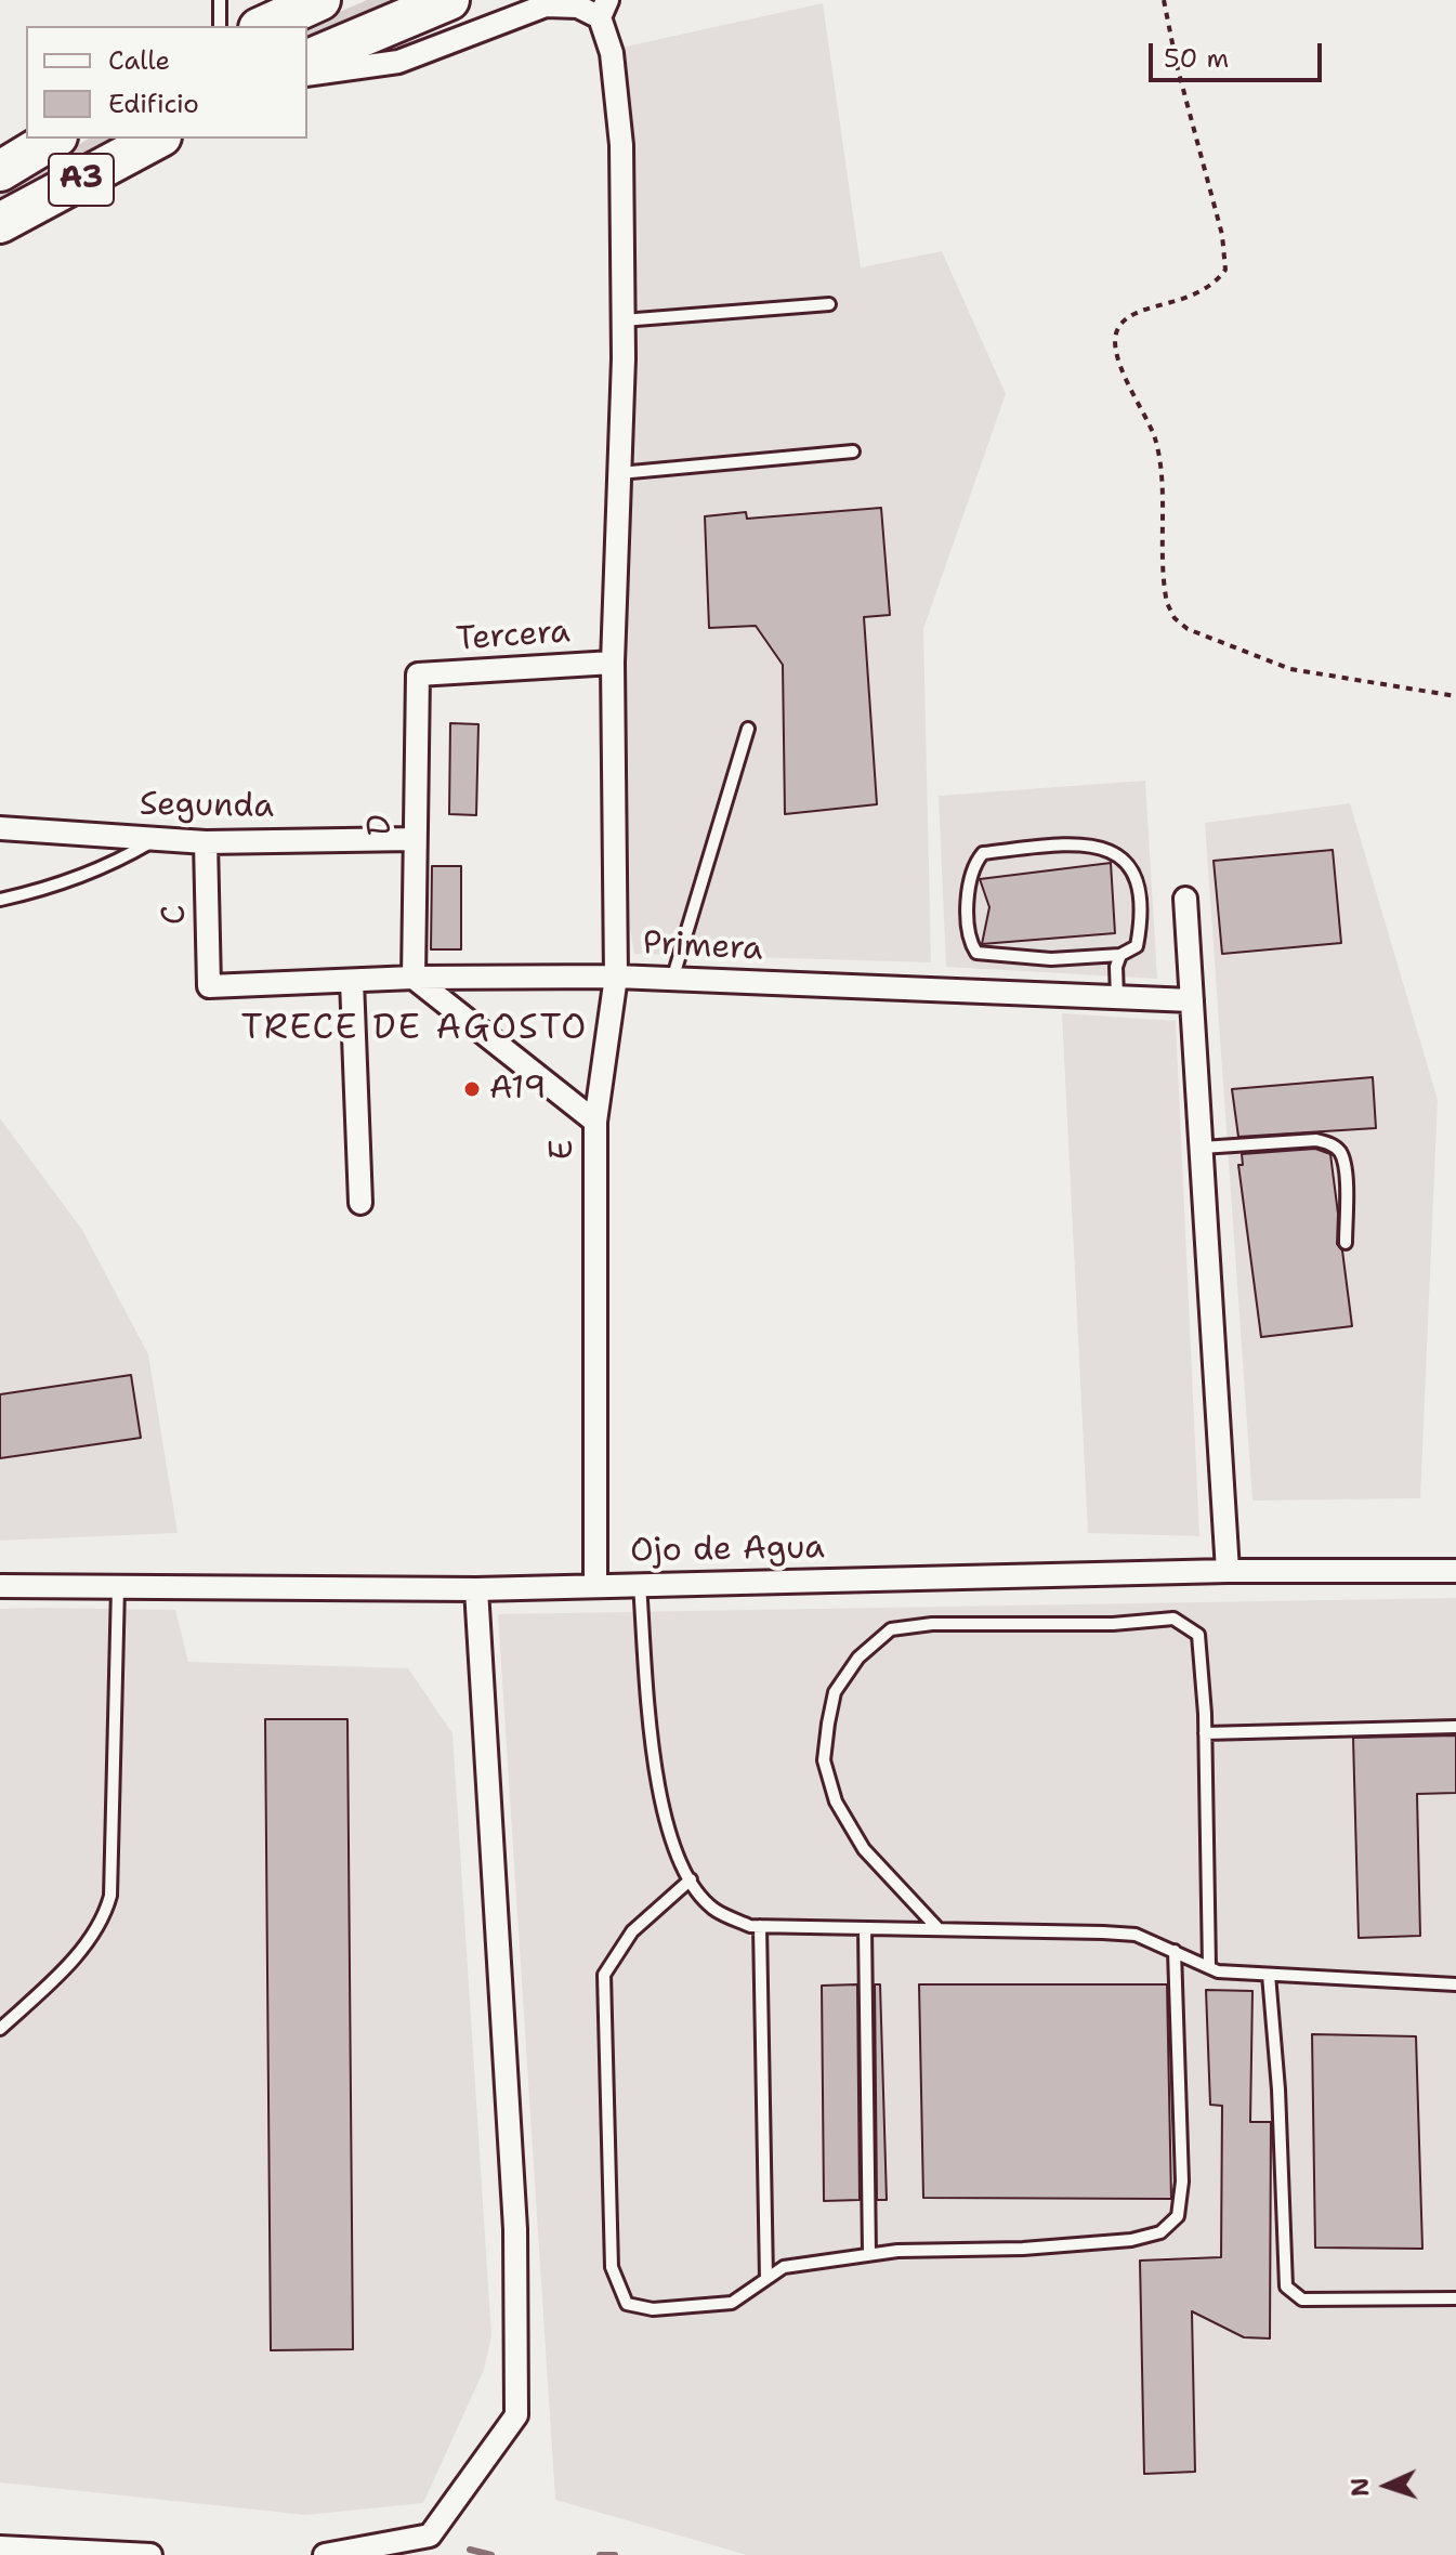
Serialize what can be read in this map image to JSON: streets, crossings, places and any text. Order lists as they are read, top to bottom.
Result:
{
  "streets": {
    "highway": ["A3"],
    "street": [
      "Tercera",
      "Segunda",
      "D",
      "C",
      "Primera",
      "E",
      "Ojo de Agua"
    ]
  },
  "crossings": [
    ["Tercera", "D"],
    ["Tercera", "E"],
    ["Segunda", "D"],
    ["Segunda", "C"],
    ["D", "Primera"],
    ["C", "Primera"],
    ["Primera", "E"],
    ["E", "Ojo de Agua"]
  ],
  "districts": ["TRECE DE AGOSTO"],
  "places": ["A19"],
  "legend": ["Calle", "Edificio"],
  "scale_bar": "50 m",
  "north": "left"
}
